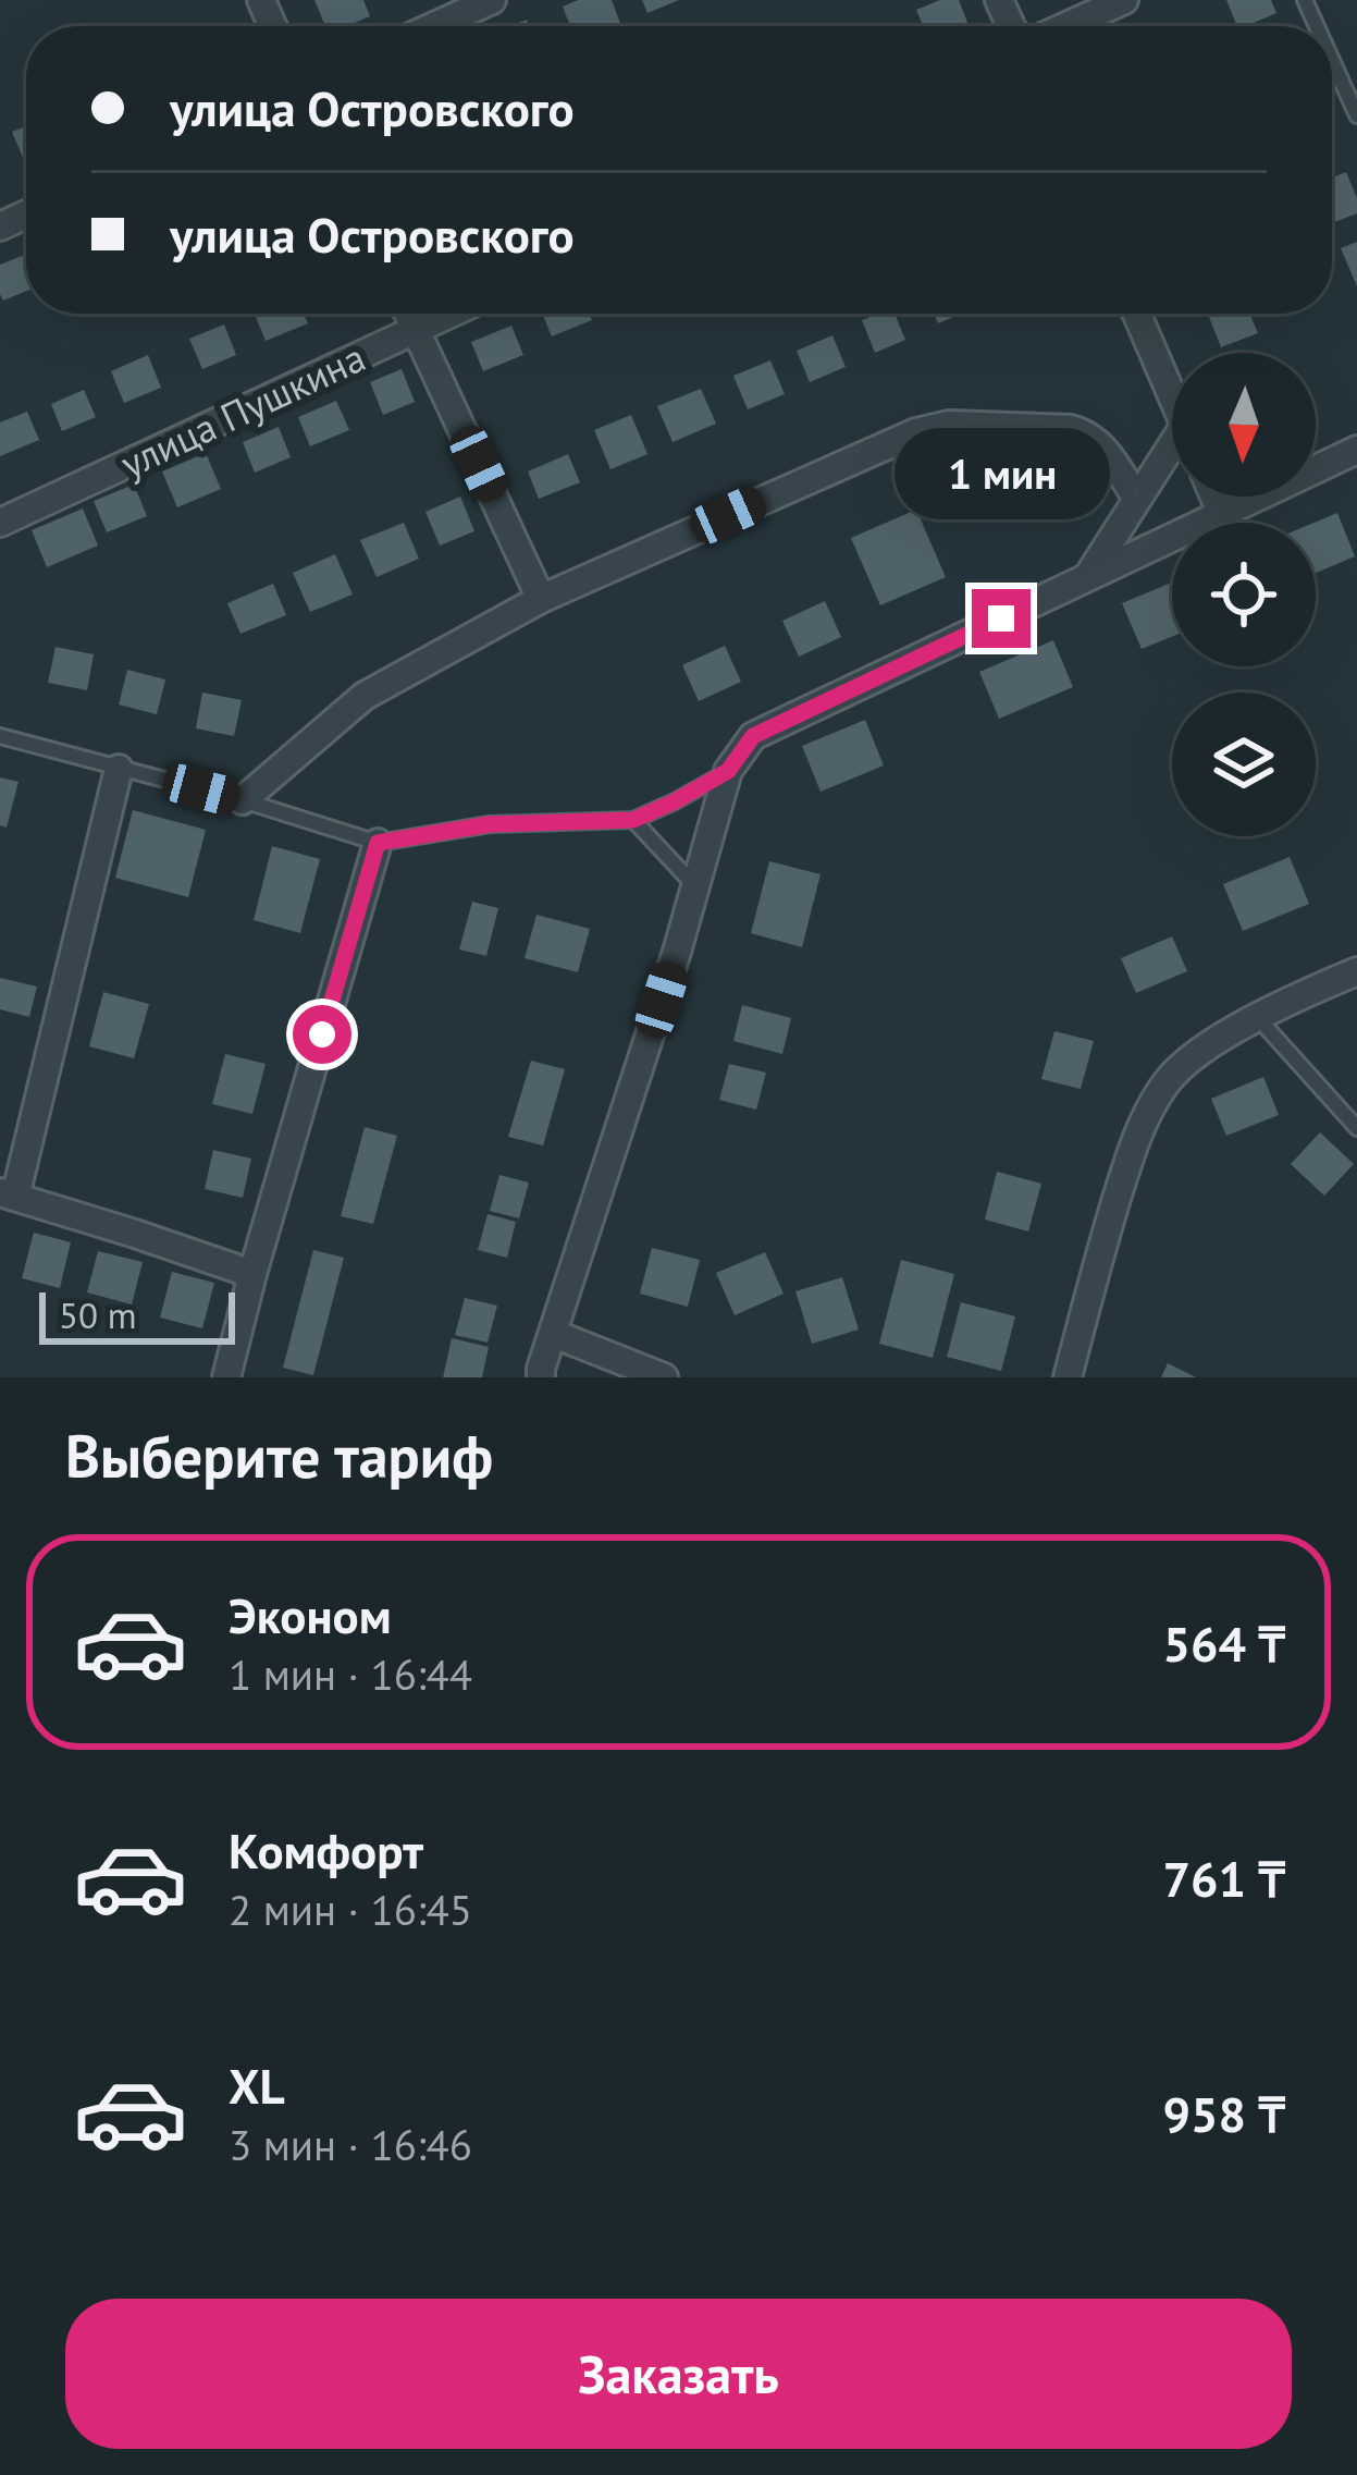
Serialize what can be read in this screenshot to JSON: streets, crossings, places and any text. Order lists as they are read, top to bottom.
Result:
{
  "streets": {
    "street": ["улица Пушкина"]
  },
  "scale_bar": "50 m",
  "north": "bottom",
  "page": {
    "banner": ["улица Островского", "улица Островского"],
    "bubble": "1 мин",
    "scale": "50 m",
    "heading": "Выберите тариф",
    "list": [
      {
        "name": "Эконом",
        "note": "1 мин · 16:44",
        "value": "564 ₸"
      },
      {
        "name": "Комфорт",
        "note": "2 мин · 16:45",
        "value": "761 ₸"
      },
      {
        "name": "XL",
        "note": "3 мин · 16:46",
        "value": "958 ₸"
      }
    ],
    "buttons": "Заказать"
  }
}
